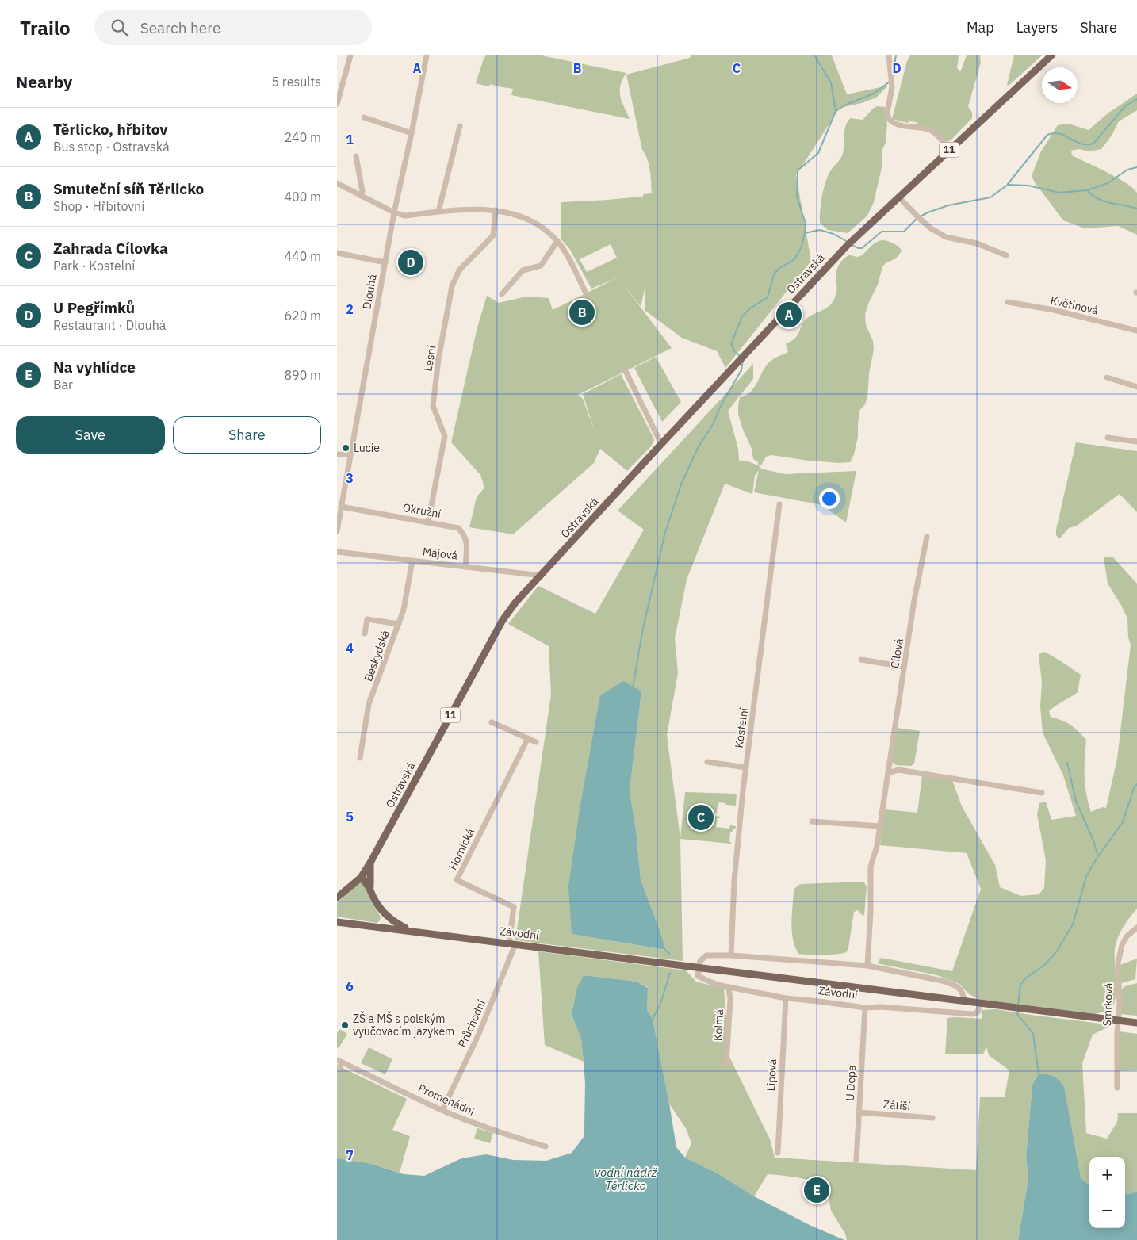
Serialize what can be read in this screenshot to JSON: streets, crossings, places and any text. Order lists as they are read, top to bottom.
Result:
{
  "streets": {
    "main road": ["11", "Ostravská", "Závodní"],
    "street": [
      "Dlouhá",
      "Květinová",
      "Lesní",
      "Okružní",
      "Májová",
      "Cílová",
      "Beskydská",
      "Kostelní",
      "Hornická",
      "Smrková",
      "Průchodní",
      "Kolmá",
      "Lipová",
      "U Depa",
      "Promenádní",
      "Zátiší"
    ]
  },
  "crossings": [
    ["Ostravská", "Májová"],
    ["Dlouhá", "Okružní"],
    ["Lesní", "Okružní"],
    ["Okružní", "Májová"],
    ["Májová", "Beskydská"],
    ["Hornická", "Závodní"],
    ["Hornická", "Průchodní"],
    ["Závodní", "Smrková"],
    ["Závodní", "Průchodní"],
    ["Závodní", "Kolmá"],
    ["Závodní", "Lipová"],
    ["Závodní", "U Depa"],
    ["Průchodní", "Promenádní"],
    ["U Depa", "Zátiší"]
  ],
  "water": ["vodní nádrž Těrlicko"],
  "places": ["Lucie", "ZŠ a MŠ s polským vyučovacím jazykem"],
  "north": "right",
  "page": {
    "header": "Trailo",
    "search": "Search here",
    "nav": ["Map", "Layers", "Share"],
    "heading": ["Nearby", "5 results"],
    "list": [
      {
        "mark": "A",
        "name": "Těrlicko, hřbitov",
        "note": "Bus stop · Ostravská",
        "value": "240 m"
      },
      {
        "mark": "B",
        "name": "Smuteční síň Těrlicko",
        "note": "Shop · Hřbitovní",
        "value": "400 m"
      },
      {
        "mark": "C",
        "name": "Zahrada Cílovka",
        "note": "Park · Kostelní",
        "value": "440 m"
      },
      {
        "mark": "D",
        "name": "U Pegřímků",
        "note": "Restaurant · Dlouhá",
        "value": "620 m"
      },
      {
        "mark": "E",
        "name": "Na vyhlídce",
        "note": "Bar",
        "value": "890 m"
      }
    ],
    "pins": [
      "D",
      "B",
      "A",
      "C",
      "E"
    ],
    "buttons": ["Save", "Share"],
    "map_buttons": ["+", "−"]
  },
  "grid": {
    "columns": [
      "A",
      "B",
      "C",
      "D"
    ],
    "rows": [
      "1",
      "2",
      "3",
      "4",
      "5",
      "6",
      "7"
    ]
  }
}
